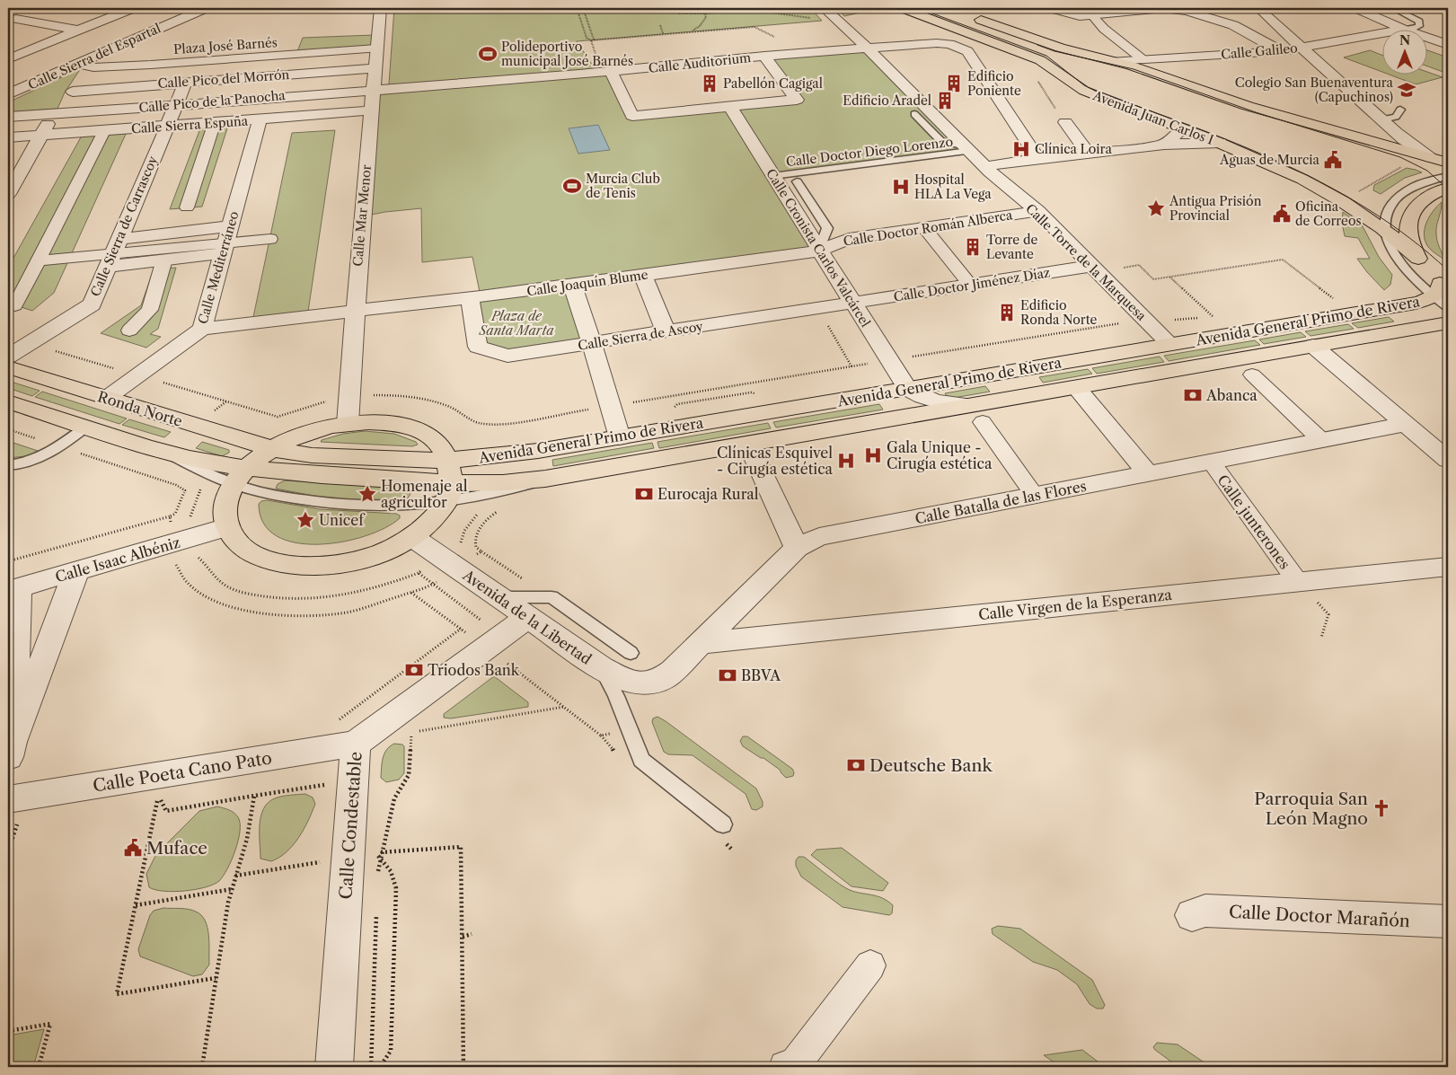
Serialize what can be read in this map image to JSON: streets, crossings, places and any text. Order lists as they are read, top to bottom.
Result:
{
  "streets": {
    "main road": ["Avenida Juan Carlos I", "Avenida General Primo de Rivera", "Ronda Norte"],
    "street": [
      "Plaza José Barnés",
      "Calle Galileo",
      "Calle Sierra del Espartal",
      "Calle Auditorium",
      "Calle Pico del Morrón",
      "Calle Pico de la Panocha",
      "Calle Sierra Espuña",
      "Calle Mar Menor",
      "Calle Sierra de Carrascoy",
      "Calle Doctor Román Alberca",
      "Calle Cronista Carlos Valcárcel",
      "Calle Torre de la Marquesa",
      "Calle Mediterráneo",
      "Calle Joaquín Blume",
      "Calle Doctor Jiménez Díaz",
      "Calle Sierra de Ascoy",
      "Calle Batalla de las Flores",
      "Calle junterones",
      "Calle Isaac Albéniz",
      "Calle Virgen de la Esperanza",
      "Avenida de la Libertad",
      "Calle Poeta Cano Pato",
      "Calle Condestable",
      "Calle Doctor Marañón"
    ],
    "lane": ["Calle Doctor Diego Lorenzo"]
  },
  "crossings": [
    ["Plaza José Barnés", "Calle Sierra del Espartal"],
    ["Plaza José Barnés", "Calle Mar Menor"],
    ["Plaza José Barnés", "Calle Mediterráneo"],
    ["Calle Auditorium", "Calle Pico de la Panocha"],
    ["Calle Auditorium", "Calle Mar Menor"],
    ["Calle Auditorium", "Calle Torre de la Marquesa"],
    ["Calle Pico del Morrón", "Calle Mar Menor"],
    ["Calle Pico del Morrón", "Calle Sierra de Carrascoy"],
    ["Calle Pico del Morrón", "Calle Mediterráneo"],
    ["Calle Pico de la Panocha", "Calle Sierra Espuña"],
    ["Calle Pico de la Panocha", "Calle Mar Menor"],
    ["Calle Pico de la Panocha", "Calle Sierra de Carrascoy"],
    ["Calle Pico de la Panocha", "Calle Mediterráneo"],
    ["Calle Sierra Espuña", "Calle Mar Menor"],
    ["Calle Sierra Espuña", "Calle Sierra de Carrascoy"],
    ["Calle Sierra Espuña", "Calle Mediterráneo"],
    ["Calle Doctor Diego Lorenzo", "Calle Cronista Carlos Valcárcel"],
    ["Calle Doctor Diego Lorenzo", "Calle Torre de la Marquesa"],
    ["Calle Mar Menor", "Calle Joaquín Blume"],
    ["Calle Doctor Román Alberca", "Calle Cronista Carlos Valcárcel"],
    ["Calle Doctor Román Alberca", "Calle Torre de la Marquesa"],
    ["Calle Doctor Román Alberca", "Calle Joaquín Blume"],
    ["Calle Cronista Carlos Valcárcel", "Calle Joaquín Blume"],
    ["Calle Cronista Carlos Valcárcel", "Calle Doctor Jiménez Díaz"],
    ["Calle Cronista Carlos Valcárcel", "Avenida General Primo de Rivera"],
    ["Calle Cronista Carlos Valcárcel", "Calle Sierra de Ascoy"],
    ["Calle Torre de la Marquesa", "Calle Doctor Jiménez Díaz"],
    ["Calle Torre de la Marquesa", "Avenida General Primo de Rivera"],
    ["Calle Mediterráneo", "Calle Joaquín Blume"],
    ["Calle Mediterráneo", "Ronda Norte"],
    ["Calle Joaquín Blume", "Calle Sierra de Ascoy"],
    ["Calle Doctor Jiménez Díaz", "Calle Sierra de Ascoy"],
    ["Avenida General Primo de Rivera", "Ronda Norte"],
    ["Calle Batalla de las Flores", "Calle junterones"],
    ["Calle Batalla de las Flores", "Calle Virgen de la Esperanza"],
    ["Calle Batalla de las Flores", "Avenida de la Libertad"],
    ["Calle junterones", "Calle Virgen de la Esperanza"],
    ["Avenida de la Libertad", "Calle Condestable"],
    ["Calle Poeta Cano Pato", "Calle Condestable"]
  ],
  "parks": ["Plaza de Santa Marta"],
  "places": {
    "sports": ["Polideportivo municipal José Barnés", "Murcia Club de Tenis"],
    "building": [
      "Pabellón Cagigal",
      "Edificio Poniente",
      "Edificio Aradel",
      "Torre de Levante",
      "Edificio Ronda Norte"
    ],
    "school or university": ["Colegio San Buenaventura (Capuchinos)"],
    "hospital": [
      "Clínica Loira",
      "Hospital HLA La Vega",
      "Gala Unique - Cirugía estética",
      "Clínicas Esquivel - Cirugía estética"
    ],
    "public building": ["Aguas de Murcia", "Oficina de Correos", "Muface"],
    "place": ["Antigua Prisión Provincial", "Homenaje al agricultor", "Unicef"],
    "bank": [
      "Abanca",
      "Eurocaja Rural",
      "Triodos Bank",
      "BBVA",
      "Deutsche Bank"
    ],
    "church": ["Parroquia San León Magno"]
  },
  "north": "top"
}
